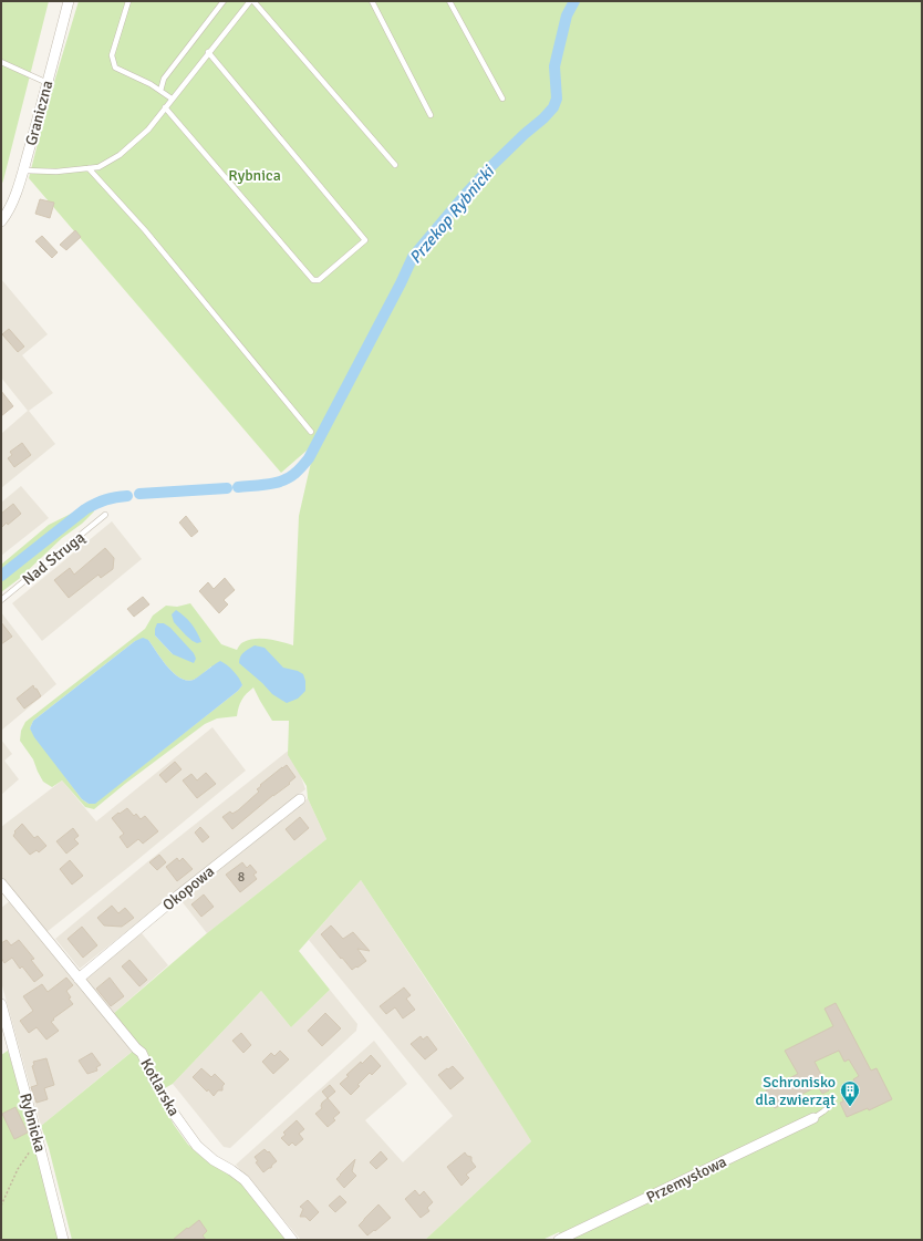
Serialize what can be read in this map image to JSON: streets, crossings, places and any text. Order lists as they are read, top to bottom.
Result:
{
  "streets": {
    "street": [
      "Graniczna",
      "Okopowa",
      "Kotlarska",
      "Rybnicka",
      "Przemysłowa"
    ],
    "lane": ["Nad Strugą"]
  },
  "crossings": [
    ["Okopowa", "Kotlarska"]
  ],
  "water": ["Przekop Rybnicki"],
  "parks": ["Rybnica"],
  "places": {
    "building": ["Schronisko dla zwierząt"]
  },
  "house_numbers": ["8"]
}
